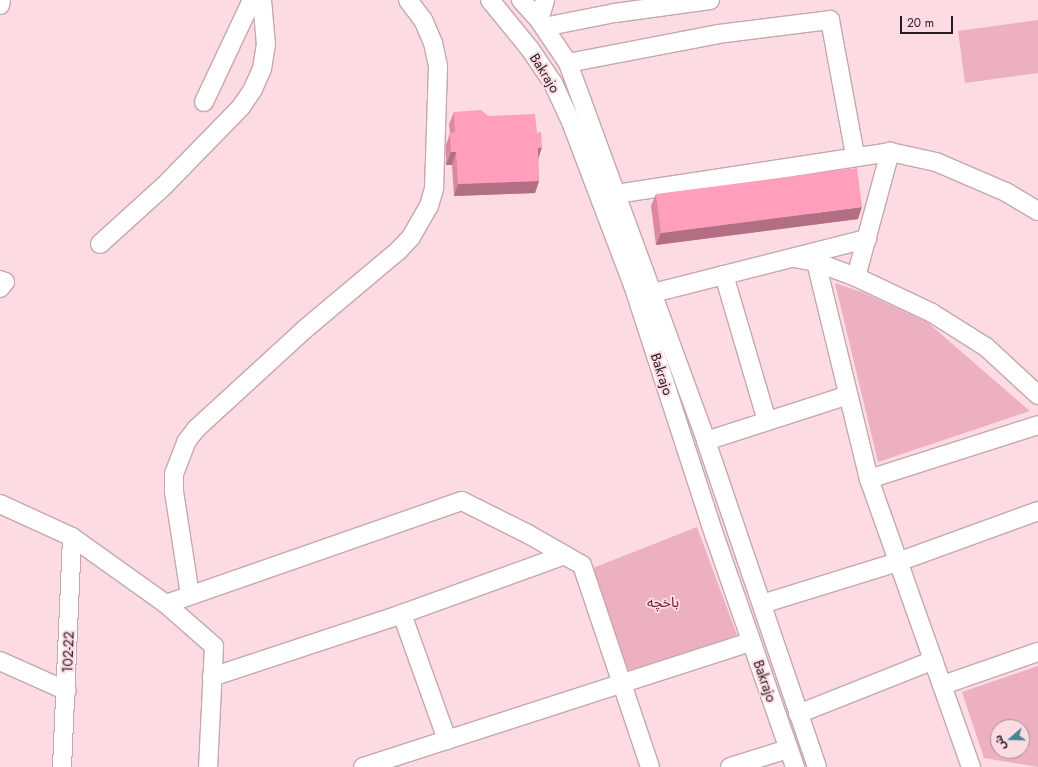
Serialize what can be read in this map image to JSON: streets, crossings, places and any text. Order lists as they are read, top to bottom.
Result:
{
  "streets": {
    "street": ["Bakrajo", "102-22"]
  },
  "parks": ["باخچە"],
  "scale_bar": "20 m",
  "north": "left"
}
